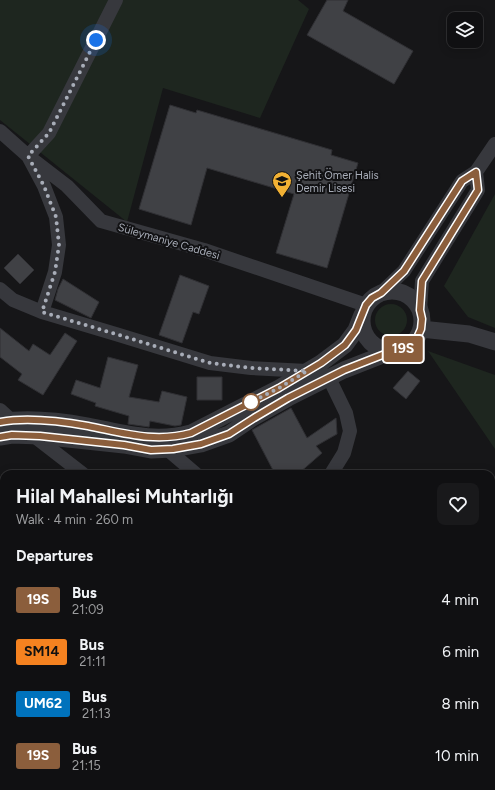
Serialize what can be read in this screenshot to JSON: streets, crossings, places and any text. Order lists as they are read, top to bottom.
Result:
{
  "streets": {
    "street": ["Süleymaniye Caddesi"]
  },
  "places": {
    "school or university": ["Şehit Ömer Halis Demir Lisesi"]
  },
  "lines": ["bus line 19S"],
  "page": {
    "on_map": "19S",
    "heading": [
      ["Hilal Mahallesi Muhtarlığı", "Walk · 4 min · 260 m"],
      "Departures"
    ],
    "list": [
      {
        "mark": "19S",
        "name": "Bus",
        "note": "21:09",
        "value": "4 min"
      },
      {
        "mark": "SM14",
        "name": "Bus",
        "note": "21:11",
        "value": "6 min"
      },
      {
        "mark": "UM62",
        "name": "Bus",
        "note": "21:13",
        "value": "8 min"
      },
      {
        "mark": "19S",
        "name": "Bus",
        "note": "21:15",
        "value": "10 min"
      }
    ]
  }
}
